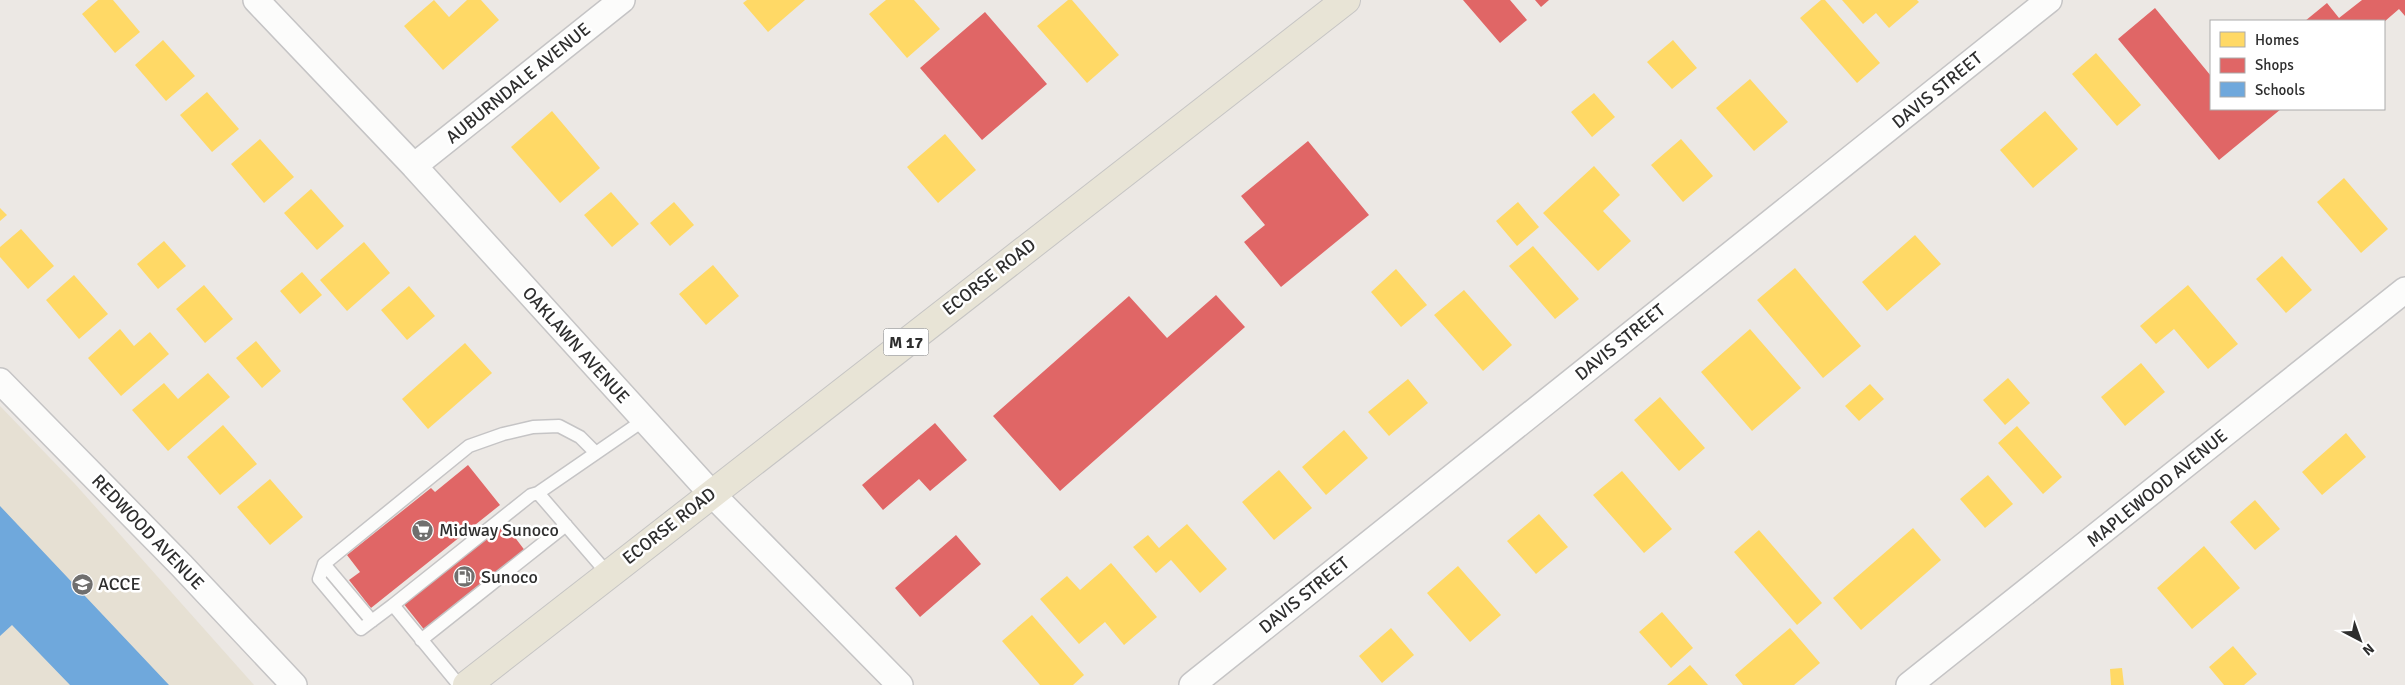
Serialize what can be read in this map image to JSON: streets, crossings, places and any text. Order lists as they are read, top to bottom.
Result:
{
  "streets": {
    "main road": ["ECORSE ROAD", "M 17"],
    "street": [
      "AUBURNDALE AVENUE",
      "DAVIS STREET",
      "OAKLAWN AVENUE",
      "MAPLEWOOD AVENUE",
      "REDWOOD AVENUE"
    ]
  },
  "crossings": [
    ["AUBURNDALE AVENUE", "OAKLAWN AVENUE"],
    ["ECORSE ROAD", "OAKLAWN AVENUE"]
  ],
  "places": {
    "supermarket": ["Midway Sunoco"],
    "fuel station": ["Sunoco"],
    "school or university": ["ACCE"]
  },
  "legend": ["Homes", "Shops", "Schools"],
  "north": "bottom right"
}
